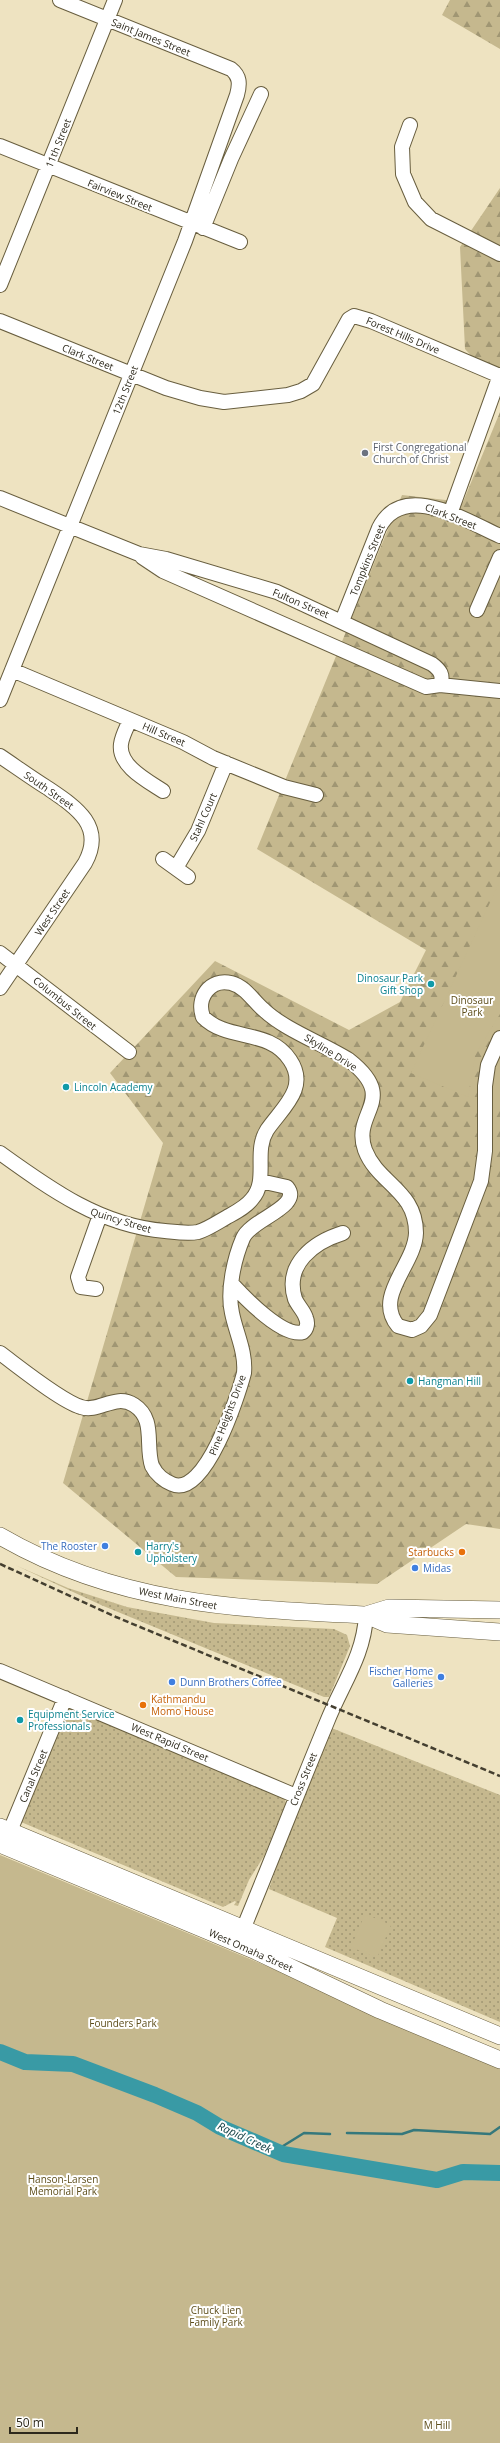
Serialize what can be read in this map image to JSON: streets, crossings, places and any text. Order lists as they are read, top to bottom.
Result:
{
  "streets": {
    "main road": ["West Main Street", "West Omaha Street"],
    "street": [
      "Saint James Street",
      "11th Street",
      "Fairview Street",
      "Forest Hills Drive",
      "Clark Street",
      "12th Street",
      "Tompkins Street",
      "Fulton Street",
      "Hill Street",
      "South Street",
      "Stahl Court",
      "West Street",
      "Columbus Street",
      "Skyline Drive",
      "Quincy Street",
      "Pine Heights Drive",
      "West Rapid Street",
      "Canal Street",
      "Cross Street"
    ]
  },
  "crossings": [
    ["Saint James Street", "11th Street"],
    ["Saint James Street", "12th Street"],
    ["11th Street", "Fairview Street"],
    ["Fairview Street", "12th Street"],
    ["Forest Hills Drive", "Clark Street"],
    ["Clark Street", "12th Street"],
    ["Clark Street", "Tompkins Street"],
    ["12th Street", "Fulton Street"],
    ["12th Street", "Hill Street"],
    ["Tompkins Street", "Fulton Street"],
    ["Hill Street", "Stahl Court"],
    ["South Street", "West Street"],
    ["West Street", "Columbus Street"],
    ["Skyline Drive", "Quincy Street"],
    ["Skyline Drive", "Pine Heights Drive"],
    ["Quincy Street", "Pine Heights Drive"],
    ["West Main Street", "Cross Street"],
    ["West Rapid Street", "Canal Street"],
    ["West Rapid Street", "Cross Street"],
    ["Canal Street", "West Omaha Street"],
    ["Cross Street", "West Omaha Street"]
  ],
  "water": ["Rapid Creek"],
  "parks": [
    "Dinosaur Park",
    "Founders Park",
    "Hanson-Larsen Memorial Park",
    "Chuck Lien Family Park",
    "M Hill"
  ],
  "places": [
    "First Congregational Church of Christ",
    "Dinosaur Park Gift Shop",
    "Lincoln Academy",
    "Hangman Hill",
    "The Rooster",
    "Harry's Upholstery",
    "Starbucks",
    "Midas",
    "Fischer Home Galleries",
    "Dunn Brothers Coffee",
    "Kathmandu Momo House",
    "Equipment Service Professionals"
  ],
  "scale_bar": "50 m"
}
